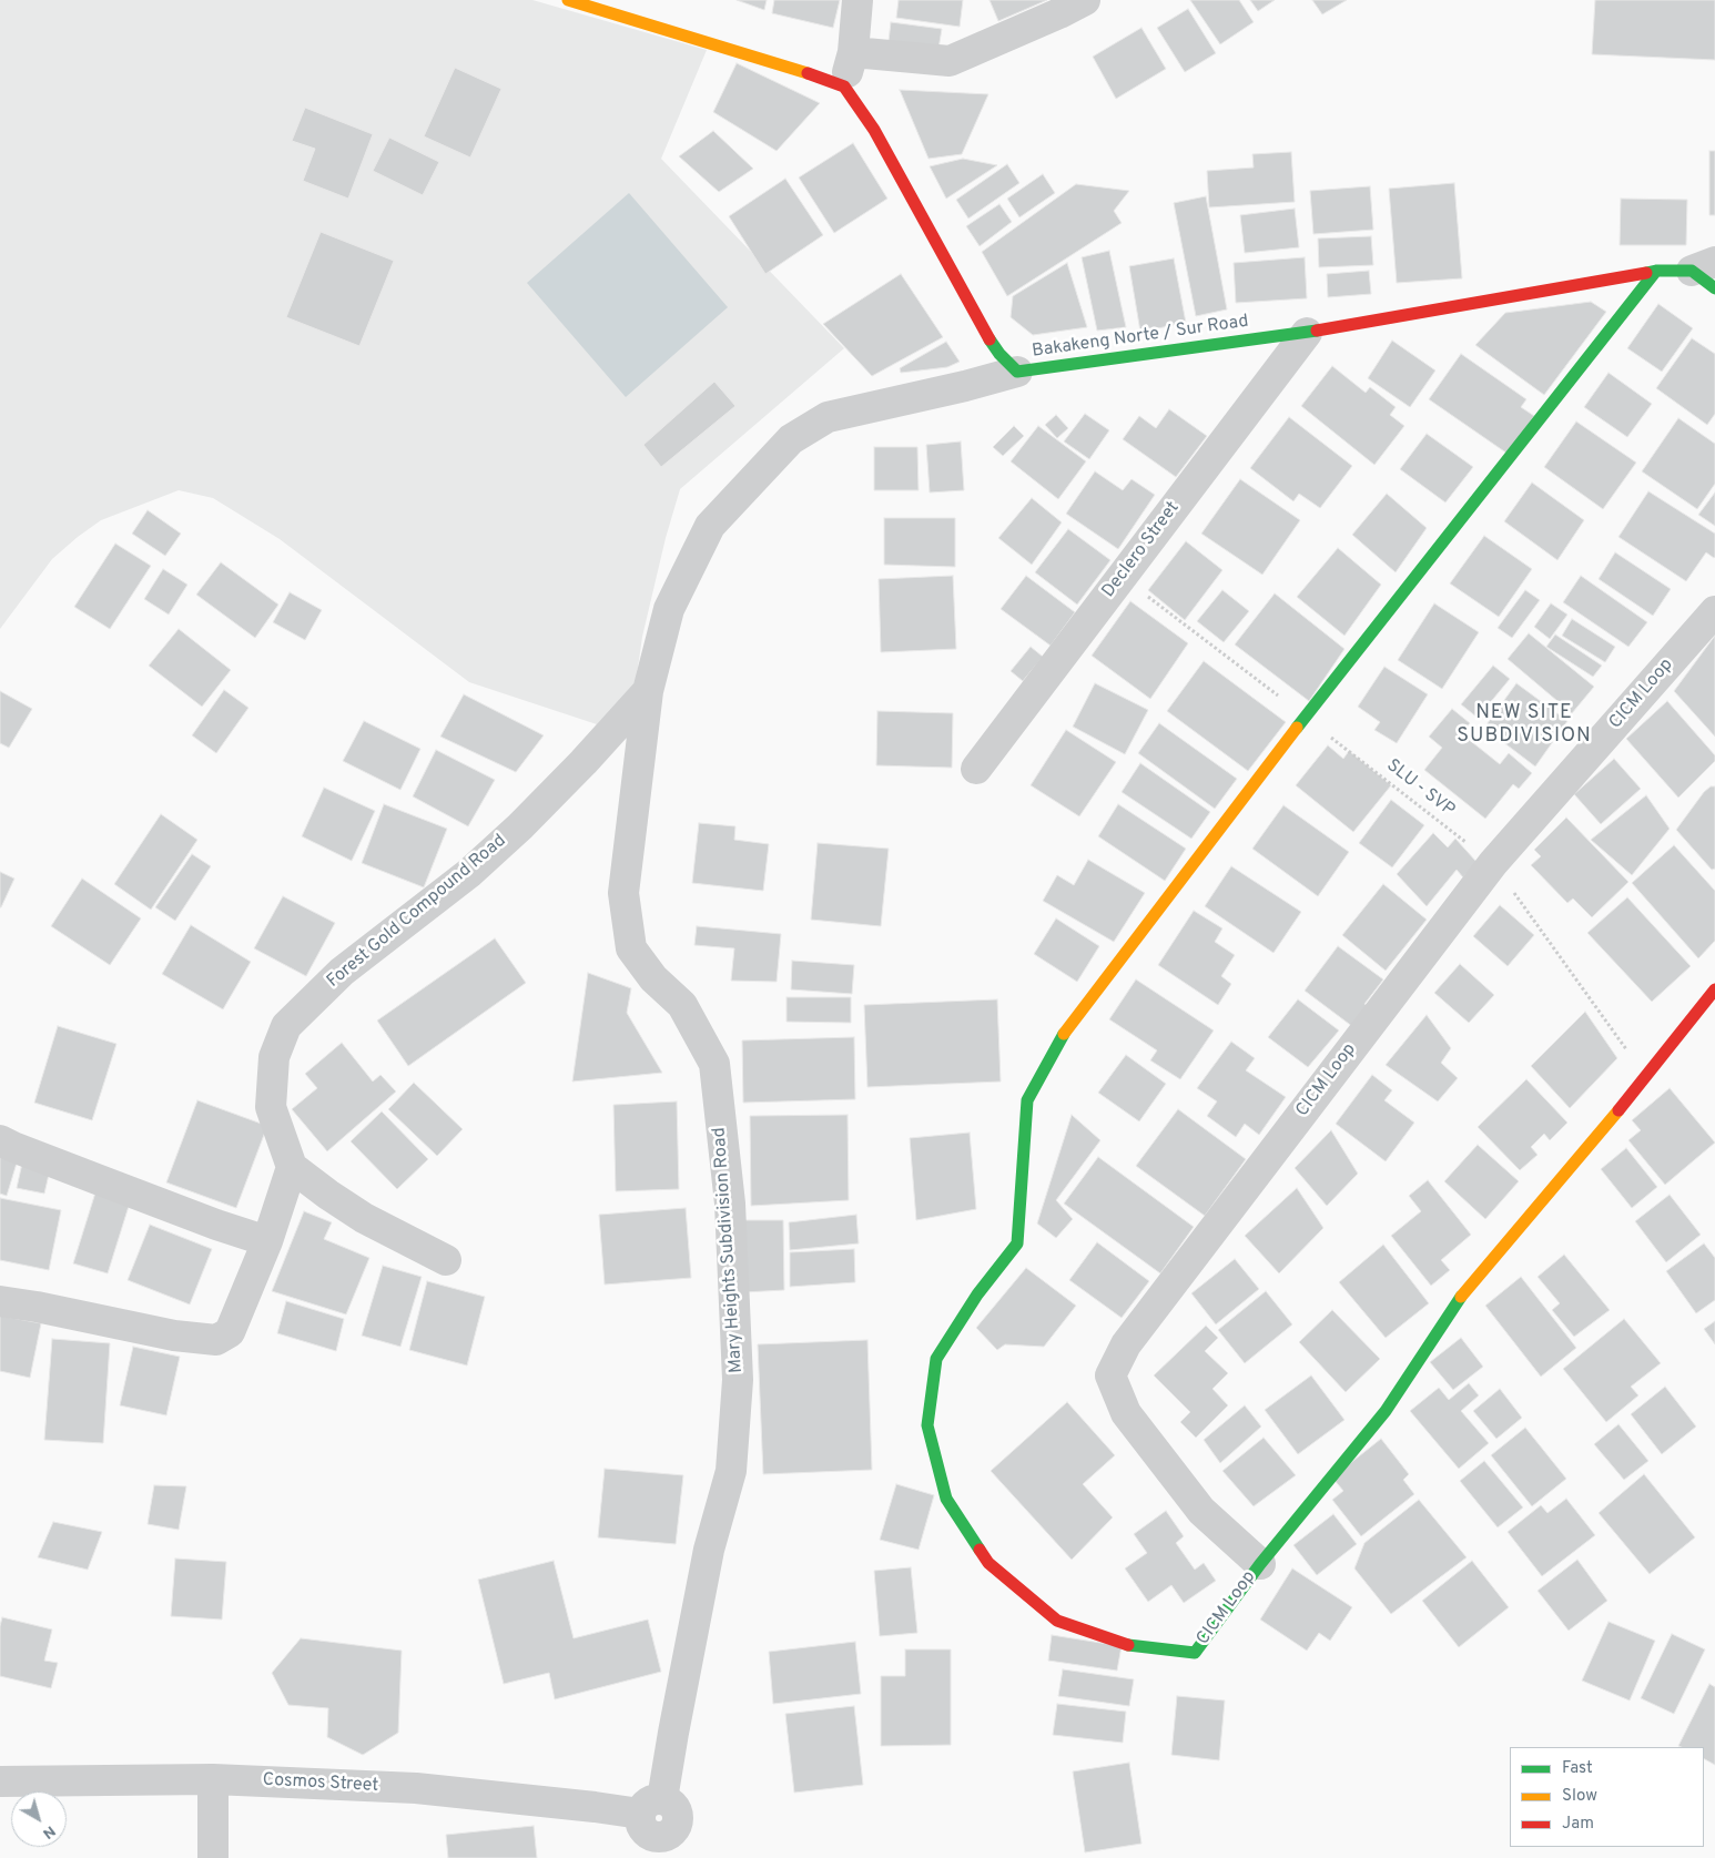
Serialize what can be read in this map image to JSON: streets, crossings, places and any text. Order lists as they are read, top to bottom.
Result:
{
  "streets": {
    "street": [
      "Bakakeng Norte / Sur Road",
      "Declero Street",
      "CICM Loop",
      "Forest Gold Compound Road",
      "Mary Heights Subdivision Road",
      "Cosmos Street"
    ],
    "path": ["SLU - SVP"]
  },
  "crossings": [
    ["Bakakeng Norte / Sur Road", "Declero Street"],
    ["Bakakeng Norte / Sur Road", "Mary Heights Subdivision Road"],
    ["Declero Street", "SLU - SVP"],
    ["CICM Loop", "SLU - SVP"],
    ["Forest Gold Compound Road", "Mary Heights Subdivision Road"],
    ["Mary Heights Subdivision Road", "Cosmos Street"]
  ],
  "districts": ["NEW SITE SUBDIVISION"],
  "legend": ["Fast", "Slow", "Jam"],
  "north": "bottom right"
}
